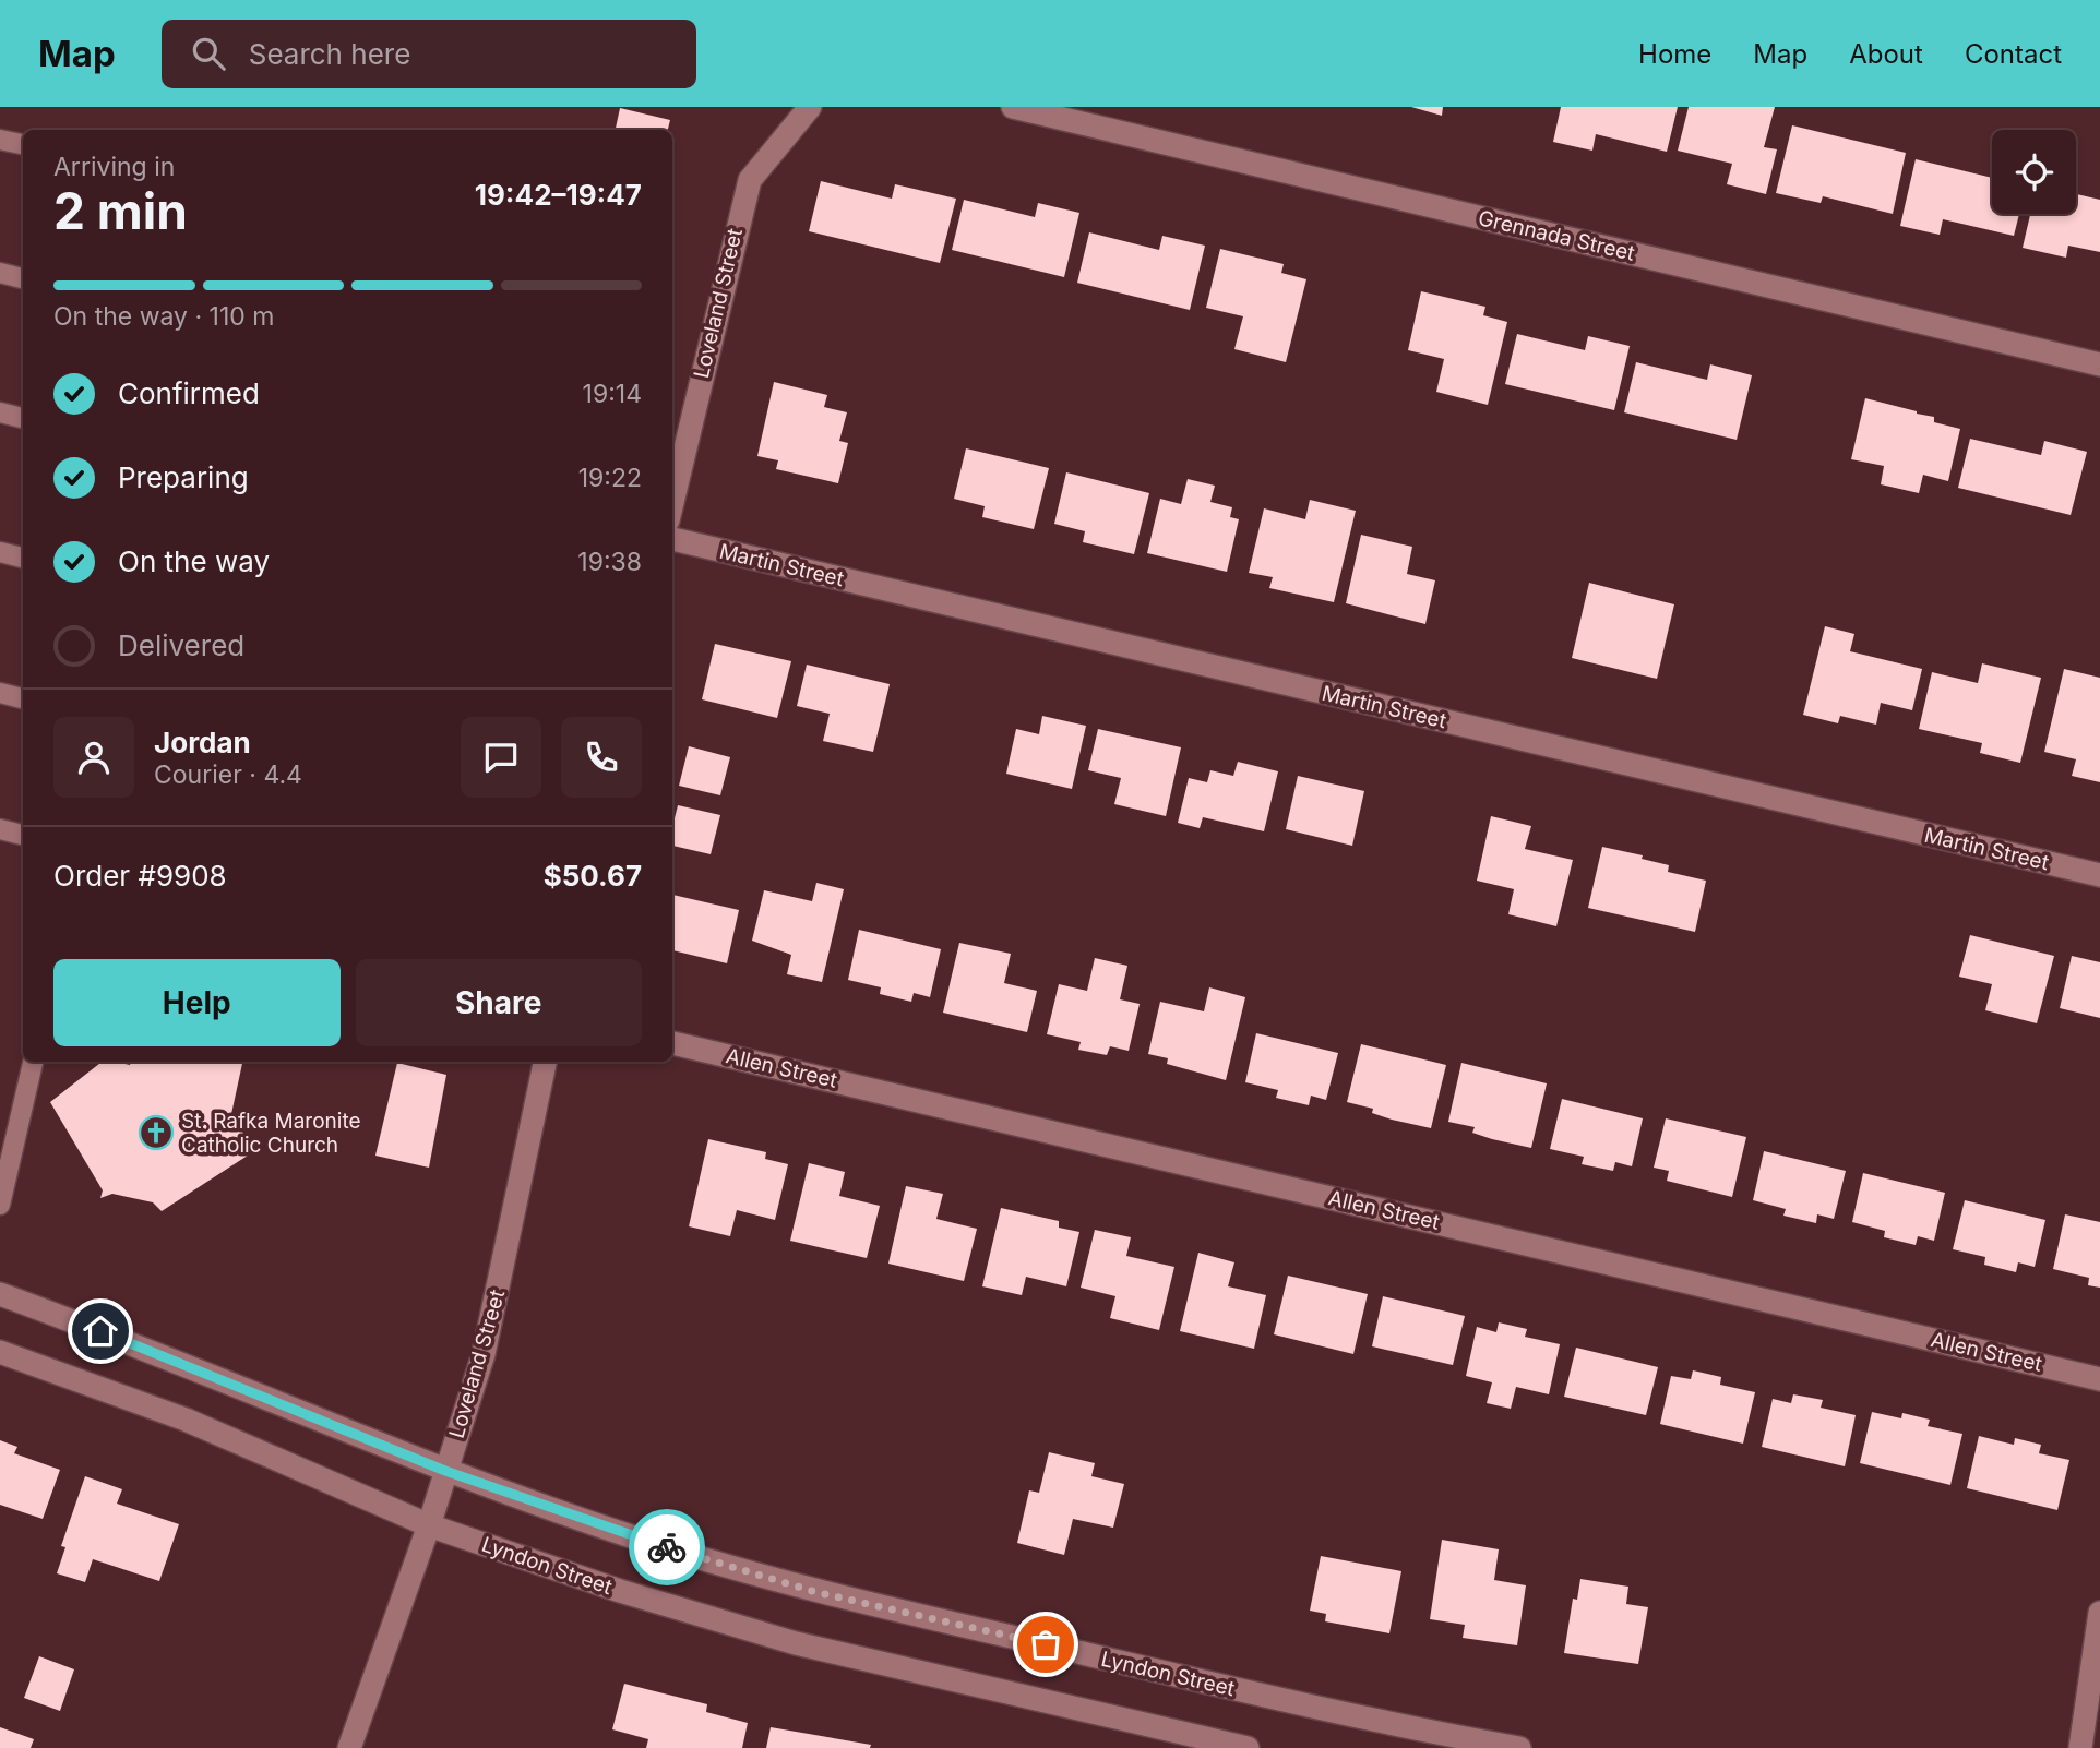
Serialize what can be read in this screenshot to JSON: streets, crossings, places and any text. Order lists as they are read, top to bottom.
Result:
{
  "streets": {
    "street": [
      "Grennada Street",
      "Loveland Street",
      "Martin Street",
      "Allen Street",
      "Lyndon Street"
    ]
  },
  "crossings": [
    ["Loveland Street", "Lyndon Street"]
  ],
  "places": {
    "church": ["St. Rafka Maronite Catholic Church"]
  },
  "page": {
    "header": "Map",
    "search": "Search here",
    "nav": [
      "Home",
      "Map",
      "About",
      "Contact"
    ],
    "heading": ["2 min", "Arriving in", "19:42–19:47"],
    "panel": [
      "Jordan",
      "Courier · 4.4",
      "Order #9908",
      "$50.67"
    ],
    "bar": "On the way · 110 m",
    "list": [
      ["Confirmed", "19:14"],
      ["Preparing", "19:22"],
      ["On the way", "19:38"],
      "Delivered"
    ],
    "buttons": ["Help", "Share"]
  }
}
